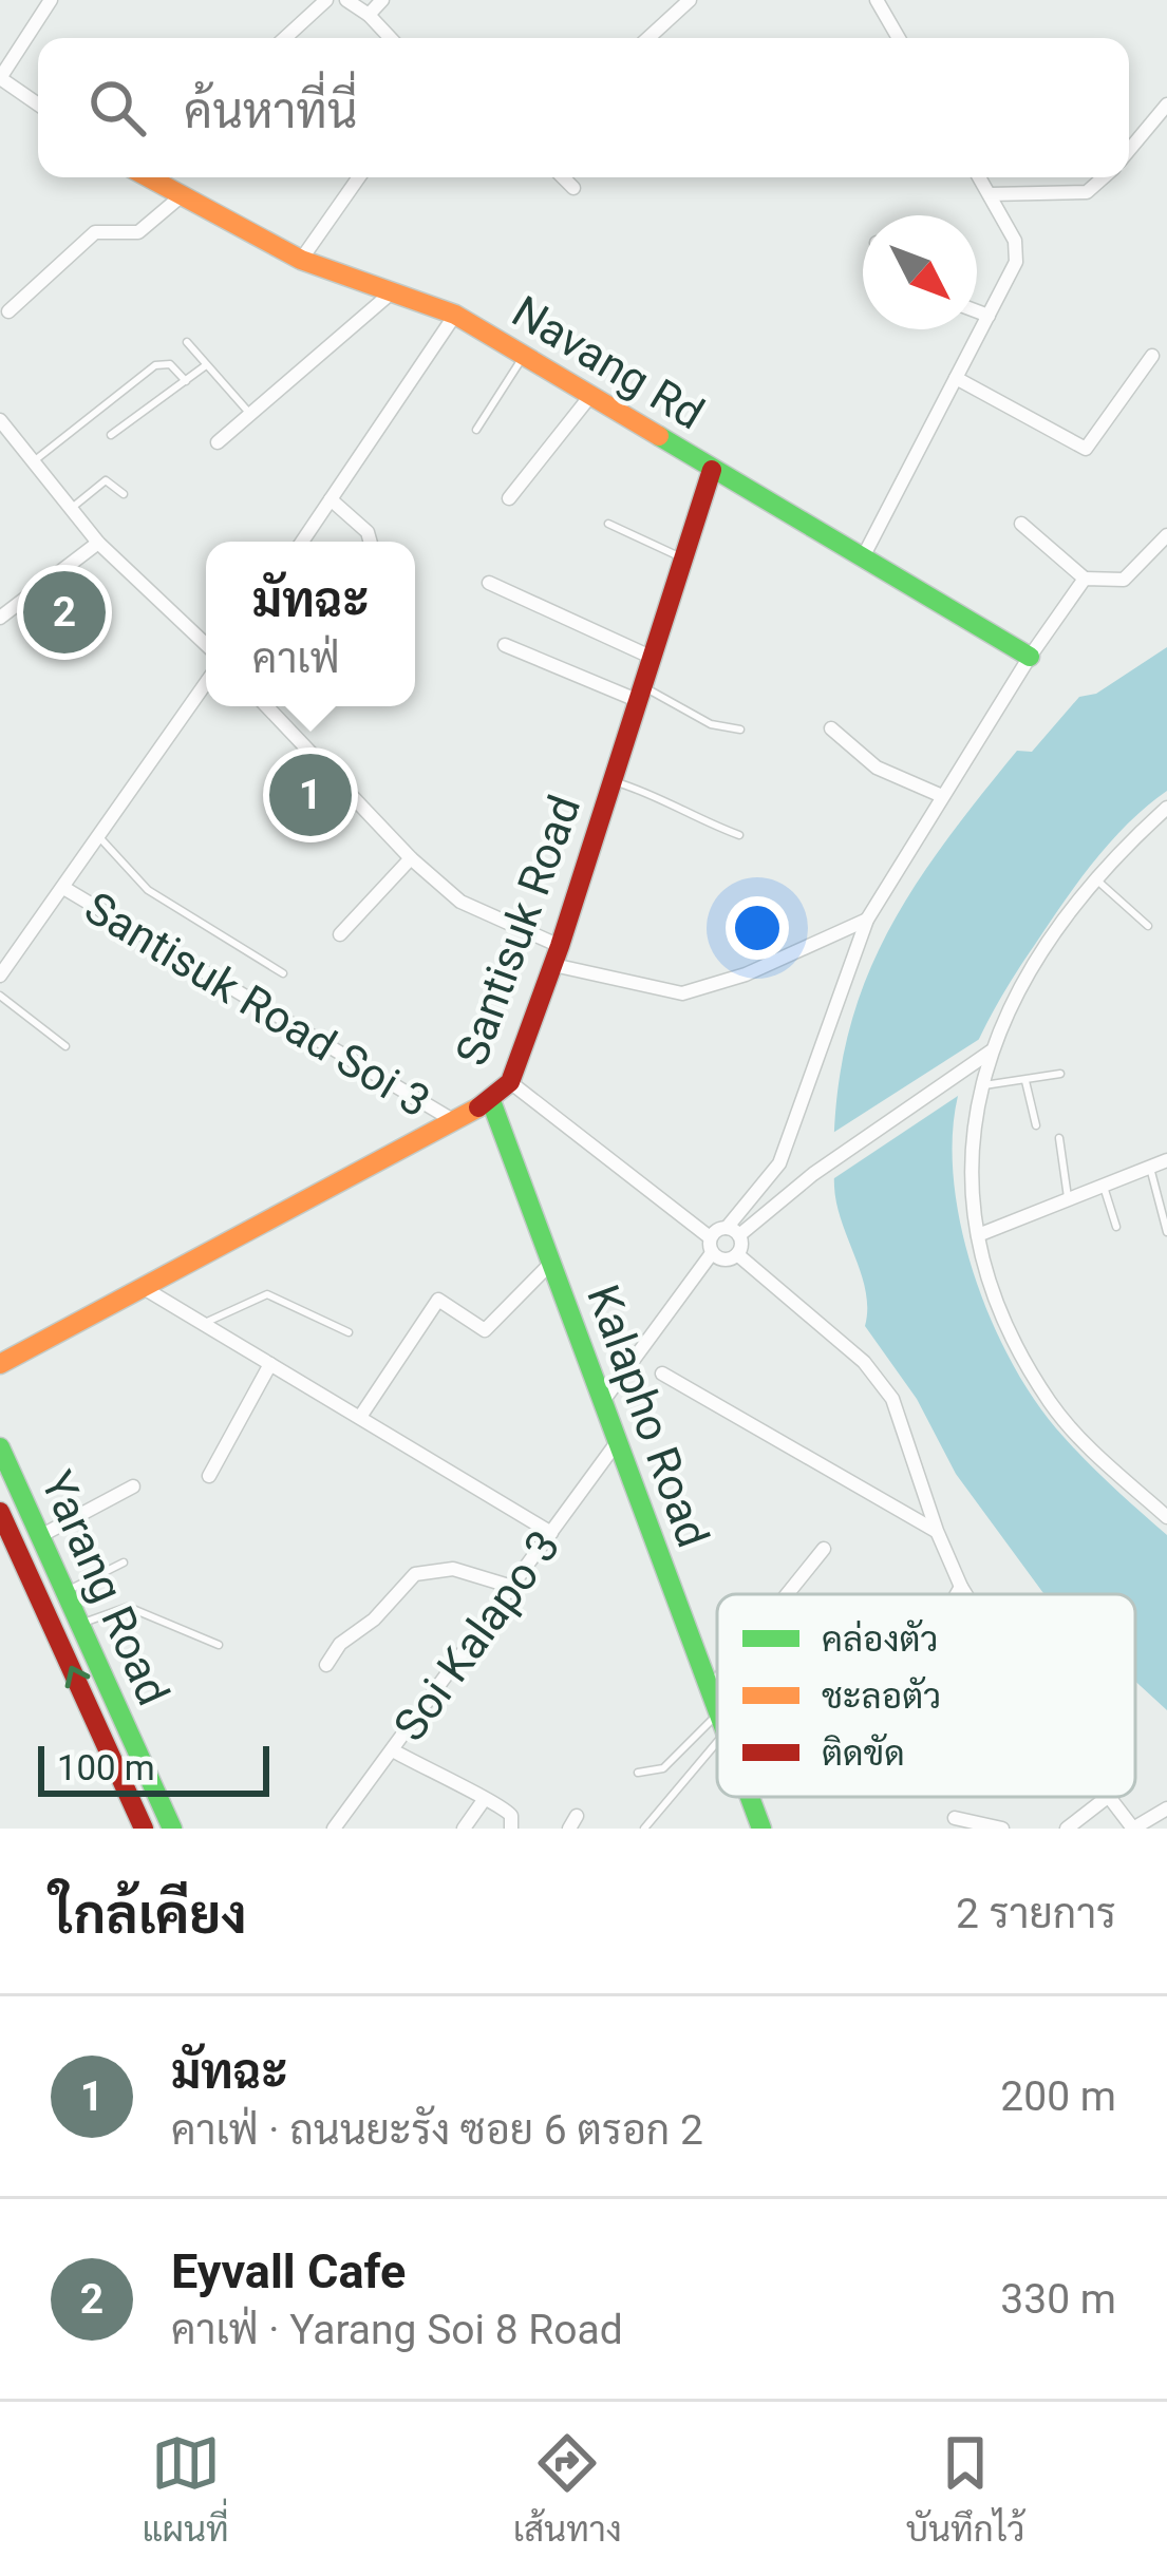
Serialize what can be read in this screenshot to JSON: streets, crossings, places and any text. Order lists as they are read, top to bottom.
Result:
{
  "streets": {
    "street": [
      "Navang Rd",
      "Santisuk Road",
      "Santisuk Road Soi 3",
      "Kalapho Road",
      "Yarang Road",
      "Soi Kalapo 3"
    ]
  },
  "crossings": [
    ["Navang Rd", "Santisuk Road"],
    ["Santisuk Road", "Santisuk Road Soi 3"],
    ["Santisuk Road", "Kalapho Road"],
    ["Kalapho Road", "Soi Kalapo 3"]
  ],
  "legend": ["คล่องตัว", "ชะลอตัว", "ติดขัด"],
  "scale_bar": "100 m",
  "north": "bottom right",
  "page": {
    "search": "ค้นหาที่นี่",
    "popup": ["มัทฉะ", "คาเฟ่"],
    "pins": ["2", "1"],
    "scale": "100 m",
    "heading": ["ใกล้เคียง", "2 รายการ"],
    "list": [
      {
        "mark": "1",
        "name": "มัทฉะ",
        "note": "คาเฟ่ · ถนนยะรัง ซอย 6 ตรอก 2",
        "value": "200 m"
      },
      {
        "mark": "2",
        "name": "Eyvall Cafe",
        "note": "คาเฟ่ · Yarang Soi 8 Road",
        "value": "330 m"
      }
    ],
    "nav": ["แผนที่", "เส้นทาง", "บันทึกไว้"]
  }
}
